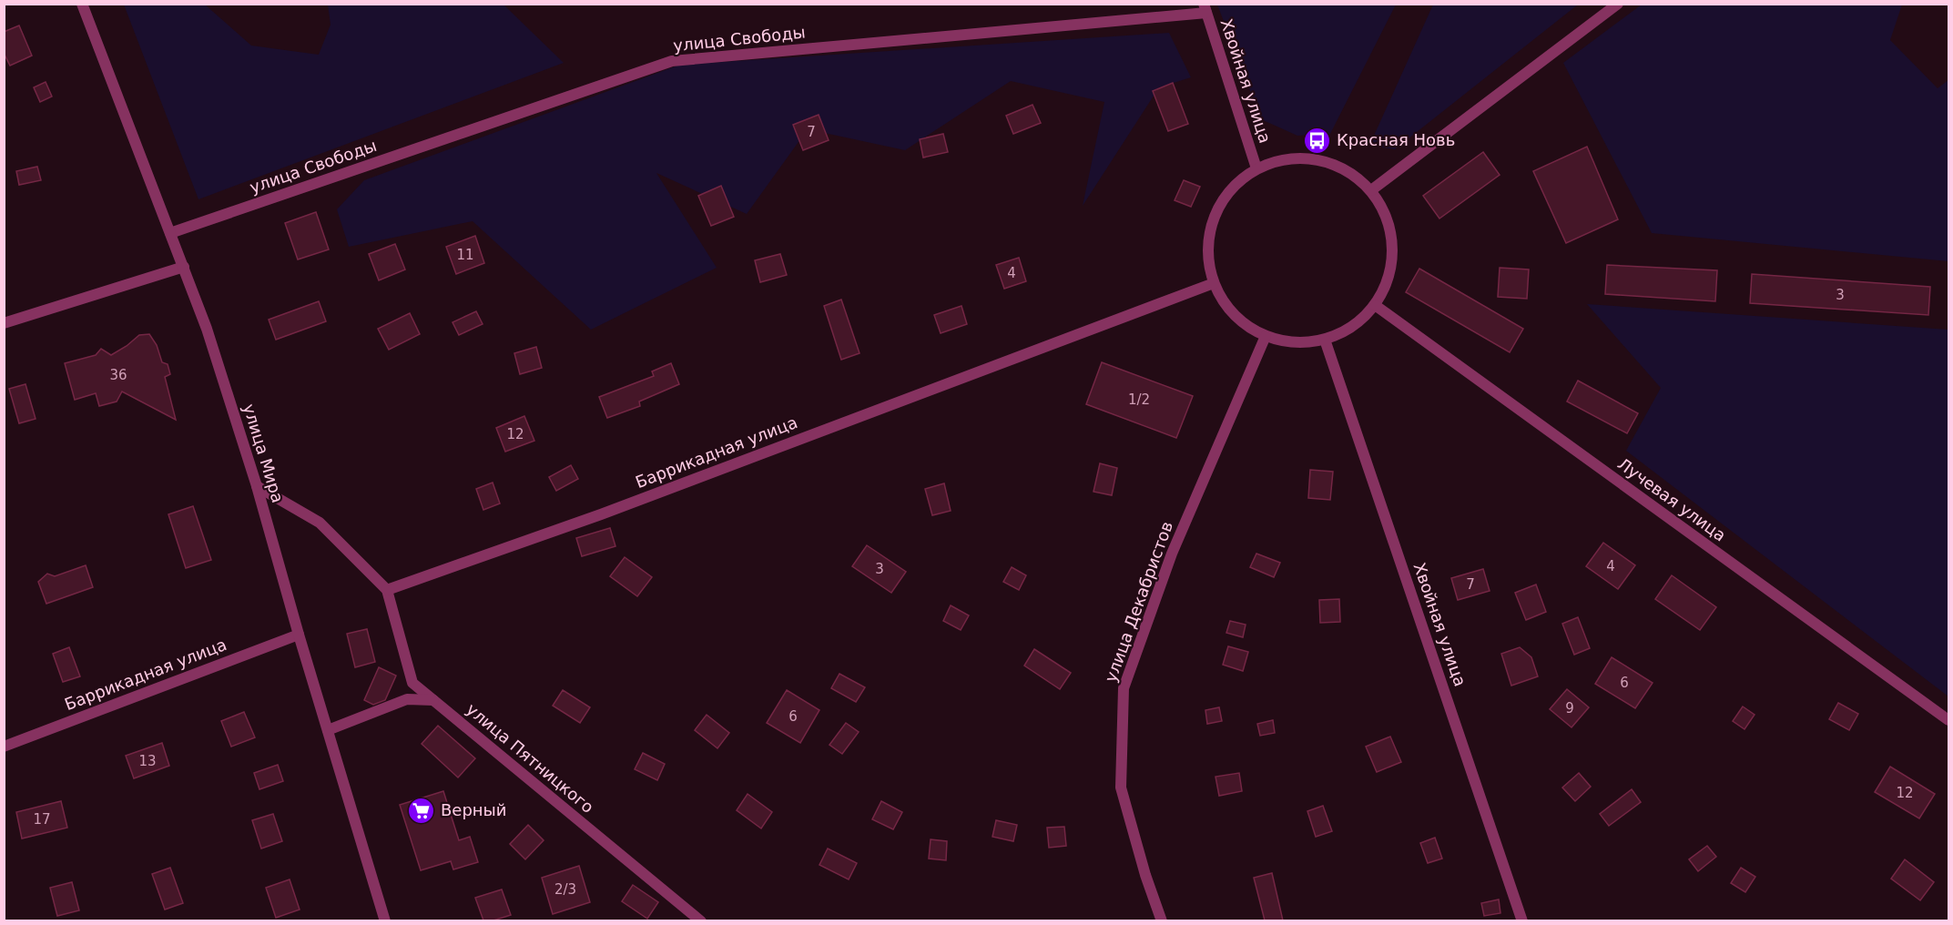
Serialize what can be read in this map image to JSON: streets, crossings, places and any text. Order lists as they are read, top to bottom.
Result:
{
  "streets": {
    "street": [
      "улица Свободы",
      "Хвойная улица",
      "Баррикадная улица",
      "улица Мира",
      "Лучевая улица",
      "улица Декабристов",
      "улица Пятницкого"
    ]
  },
  "crossings": [
    ["улица Свободы", "Хвойная улица"],
    ["улица Свободы", "улица Мира"],
    ["Хвойная улица", "Баррикадная улица"],
    ["Хвойная улица", "Лучевая улица"],
    ["Хвойная улица", "улица Декабристов"],
    ["Баррикадная улица", "улица Мира"],
    ["Баррикадная улица", "Лучевая улица"],
    ["Баррикадная улица", "улица Декабристов"],
    ["Баррикадная улица", "улица Пятницкого"],
    ["Лучевая улица", "улица Декабристов"]
  ],
  "places": {
    "bus stop": ["Красная Новь"],
    "supermarket": ["Верный"]
  },
  "house_numbers": [
    "7",
    "11",
    "4",
    "3",
    "36",
    "1/2",
    "12",
    "4",
    "3",
    "7",
    "6",
    "9",
    "6",
    "13",
    "12",
    "17",
    "2/3"
  ]
}
